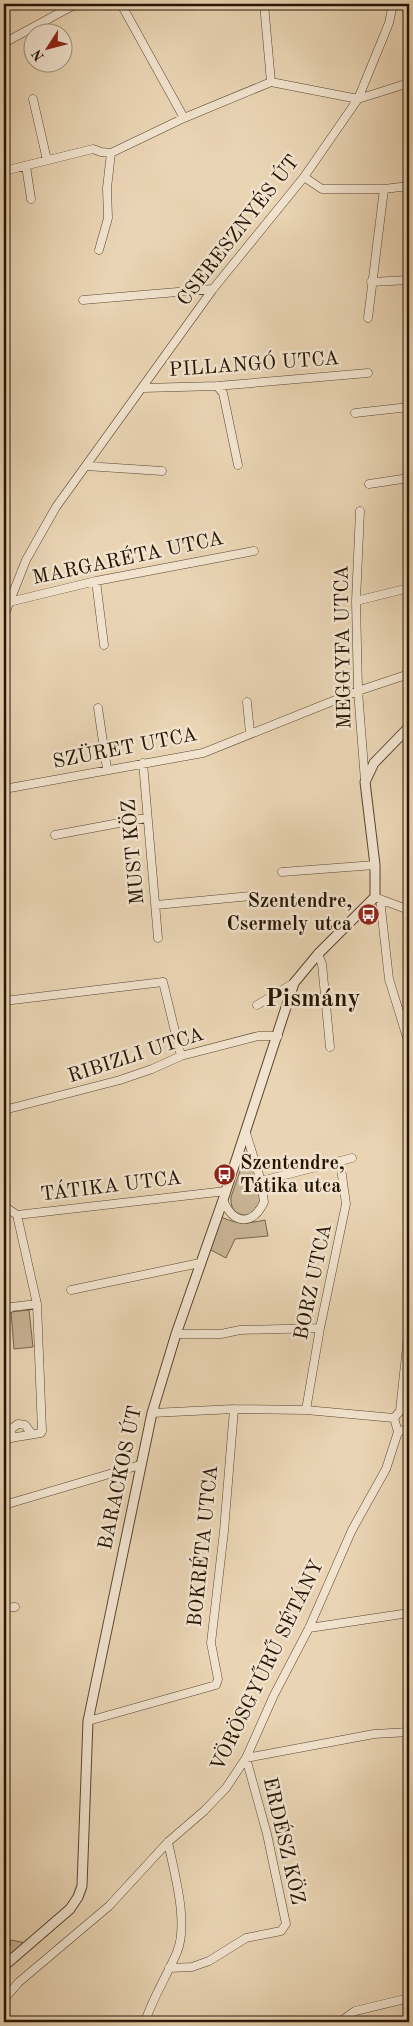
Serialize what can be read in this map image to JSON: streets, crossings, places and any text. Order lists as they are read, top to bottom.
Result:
{
  "streets": {
    "street": [
      "CSERESZNYÉS ÚT",
      "PILLANGÓ UTCA",
      "MARGARÉTA UTCA",
      "MEGGYFA UTCA",
      "SZÜRET UTCA",
      "MUST KÖZ",
      "RIBIZLI UTCA",
      "TÁTIKA UTCA",
      "BORZ UTCA",
      "BARACKOS ÚT",
      "BOKRÉTA UTCA",
      "VÖRÖSGYŰRŰ SÉTÁNY",
      "ERDÉSZ KÖZ"
    ]
  },
  "crossings": [
    ["CSERESZNYÉS ÚT", "PILLANGÓ UTCA"],
    ["CSERESZNYÉS ÚT", "MARGARÉTA UTCA"],
    ["MEGGYFA UTCA", "SZÜRET UTCA"],
    ["SZÜRET UTCA", "MUST KÖZ"],
    ["RIBIZLI UTCA", "BARACKOS ÚT"],
    ["TÁTIKA UTCA", "BARACKOS ÚT"],
    ["BARACKOS ÚT", "BOKRÉTA UTCA"],
    ["VÖRÖSGYŰRŰ SÉTÁNY", "ERDÉSZ KÖZ"]
  ],
  "districts": ["Pismány"],
  "places": {
    "bus stop": ["Szentendre, Csermely utca", "Szentendre, Tátika utca"]
  },
  "north": "bottom left"
}
